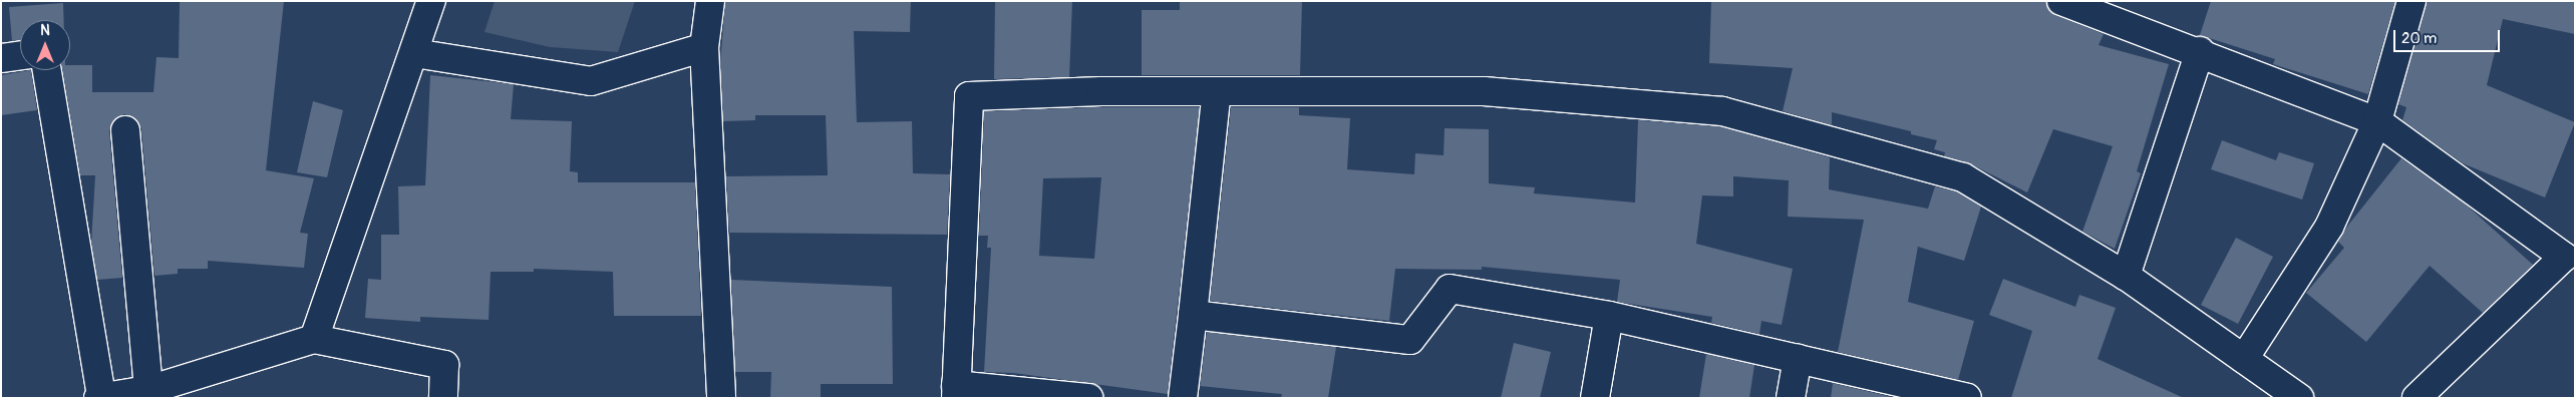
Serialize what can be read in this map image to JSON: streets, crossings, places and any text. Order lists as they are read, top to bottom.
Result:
{
  "scale_bar": "20 m",
  "north": "top"
}
